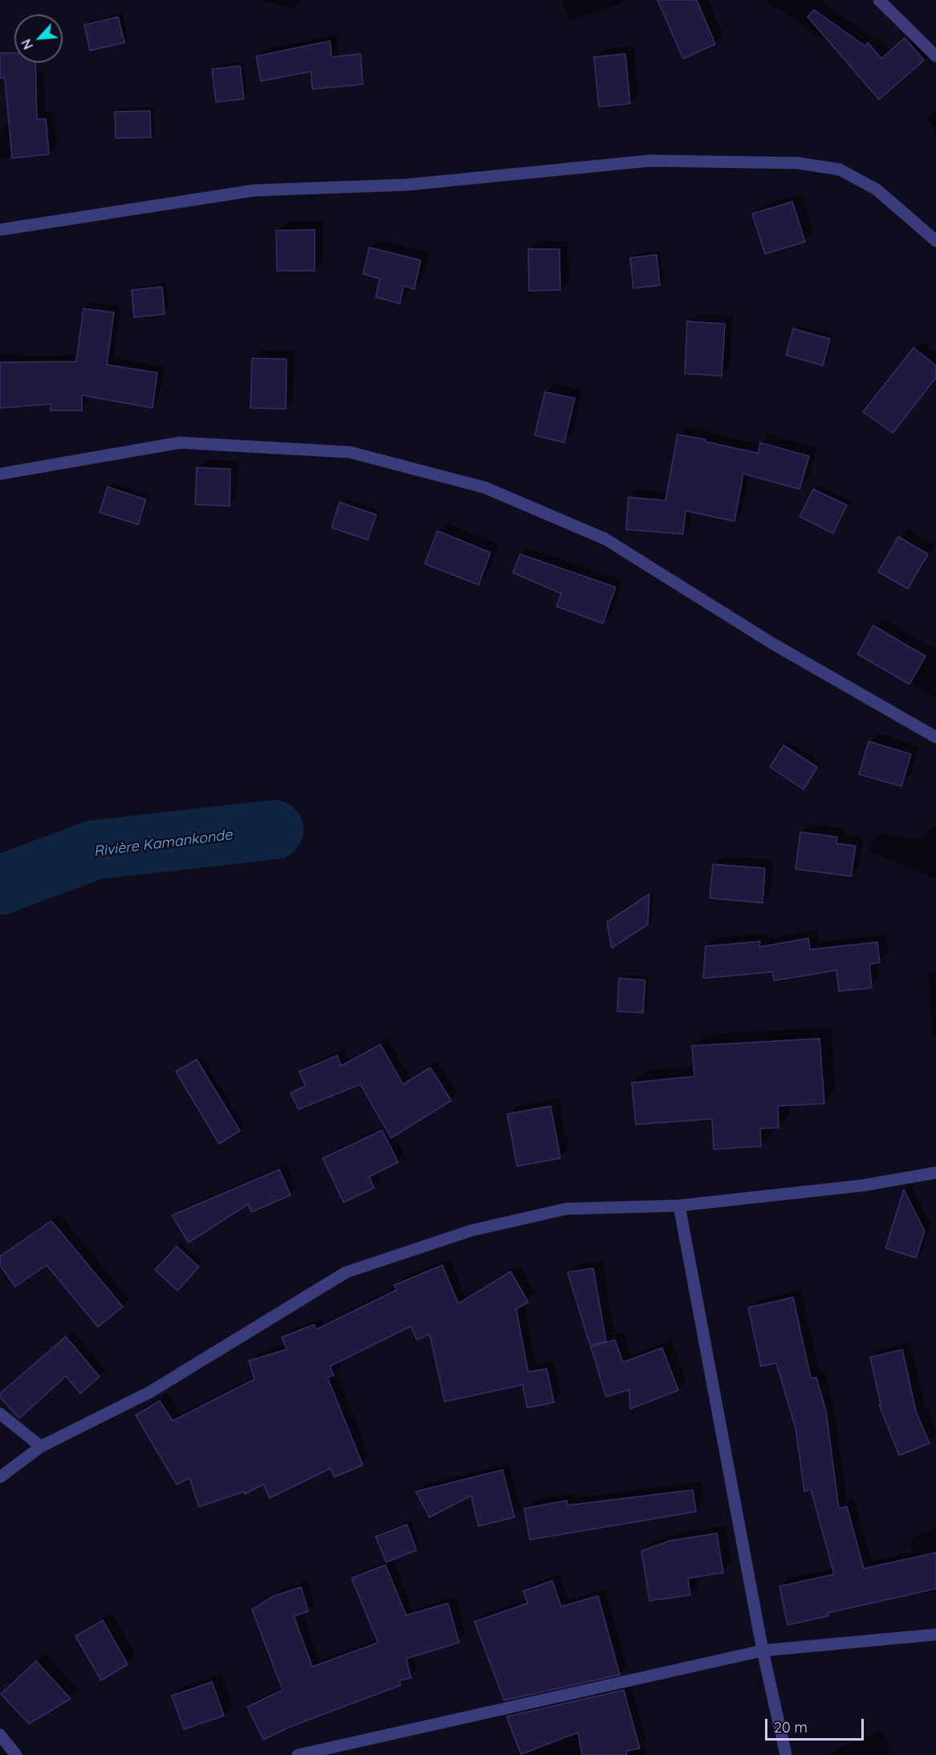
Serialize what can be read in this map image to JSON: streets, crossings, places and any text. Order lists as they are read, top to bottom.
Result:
{
  "water": ["Rivière Kamankonde"],
  "scale_bar": "20 m",
  "north": "bottom left"
}
